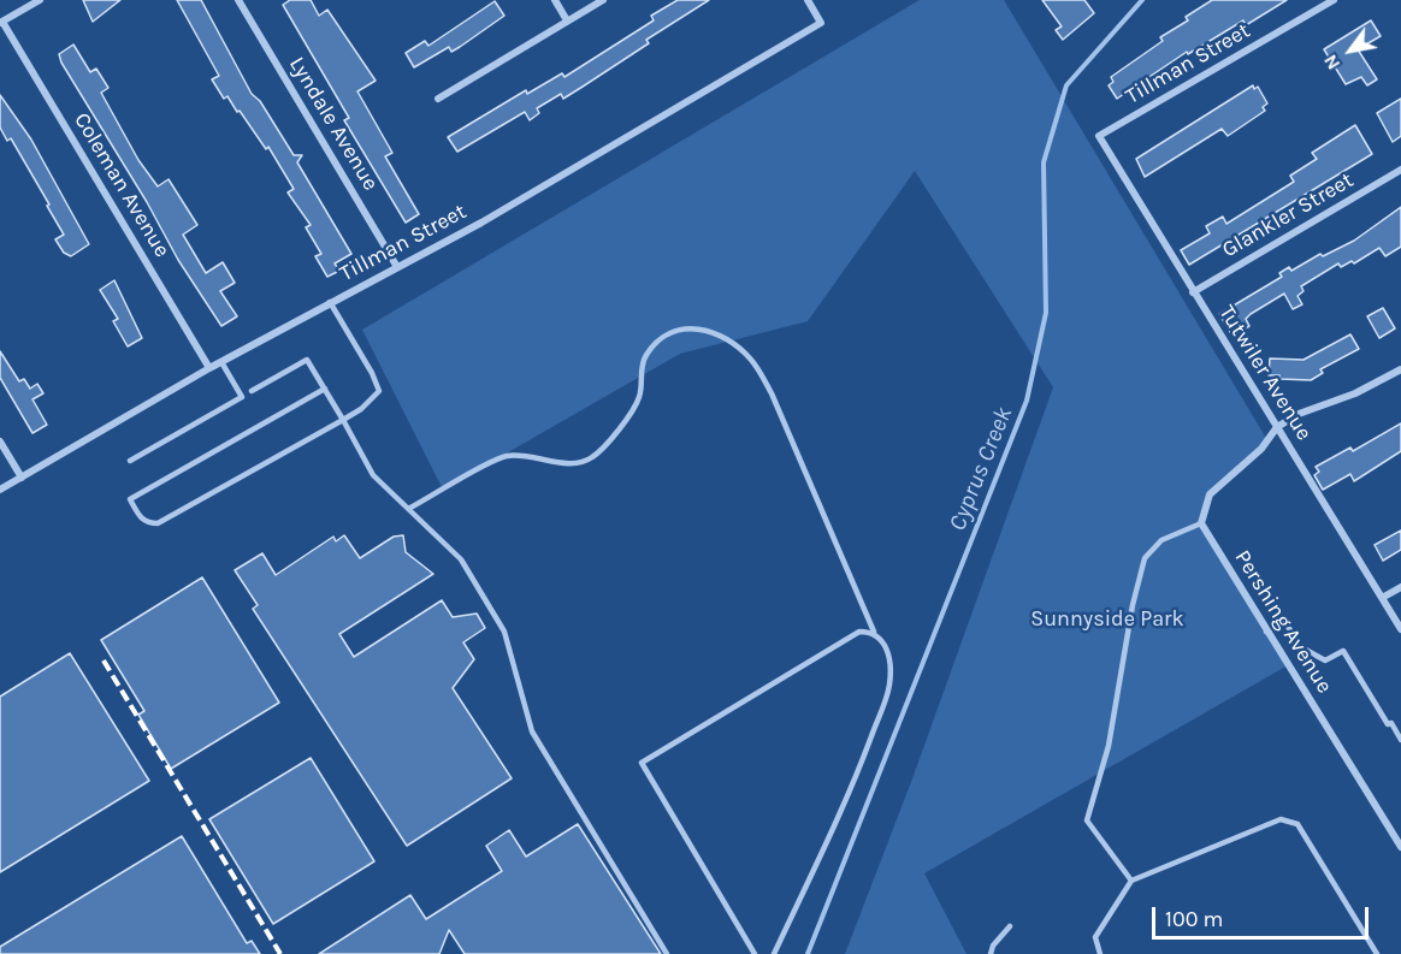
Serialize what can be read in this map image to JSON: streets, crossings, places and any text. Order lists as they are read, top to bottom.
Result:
{
  "streets": {
    "street": [
      "Tillman Street",
      "Lyndale Avenue",
      "Coleman Avenue",
      "Glankler Street",
      "Tutwiler Avenue",
      "Pershing Avenue"
    ]
  },
  "crossings": [
    ["Tillman Street", "Lyndale Avenue"],
    ["Tillman Street", "Coleman Avenue"],
    ["Tillman Street", "Tutwiler Avenue"],
    ["Glankler Street", "Tutwiler Avenue"]
  ],
  "water": ["Cyprus Creek"],
  "parks": ["Sunnyside Park"],
  "scale_bar": "100 m",
  "north": "bottom left"
}
